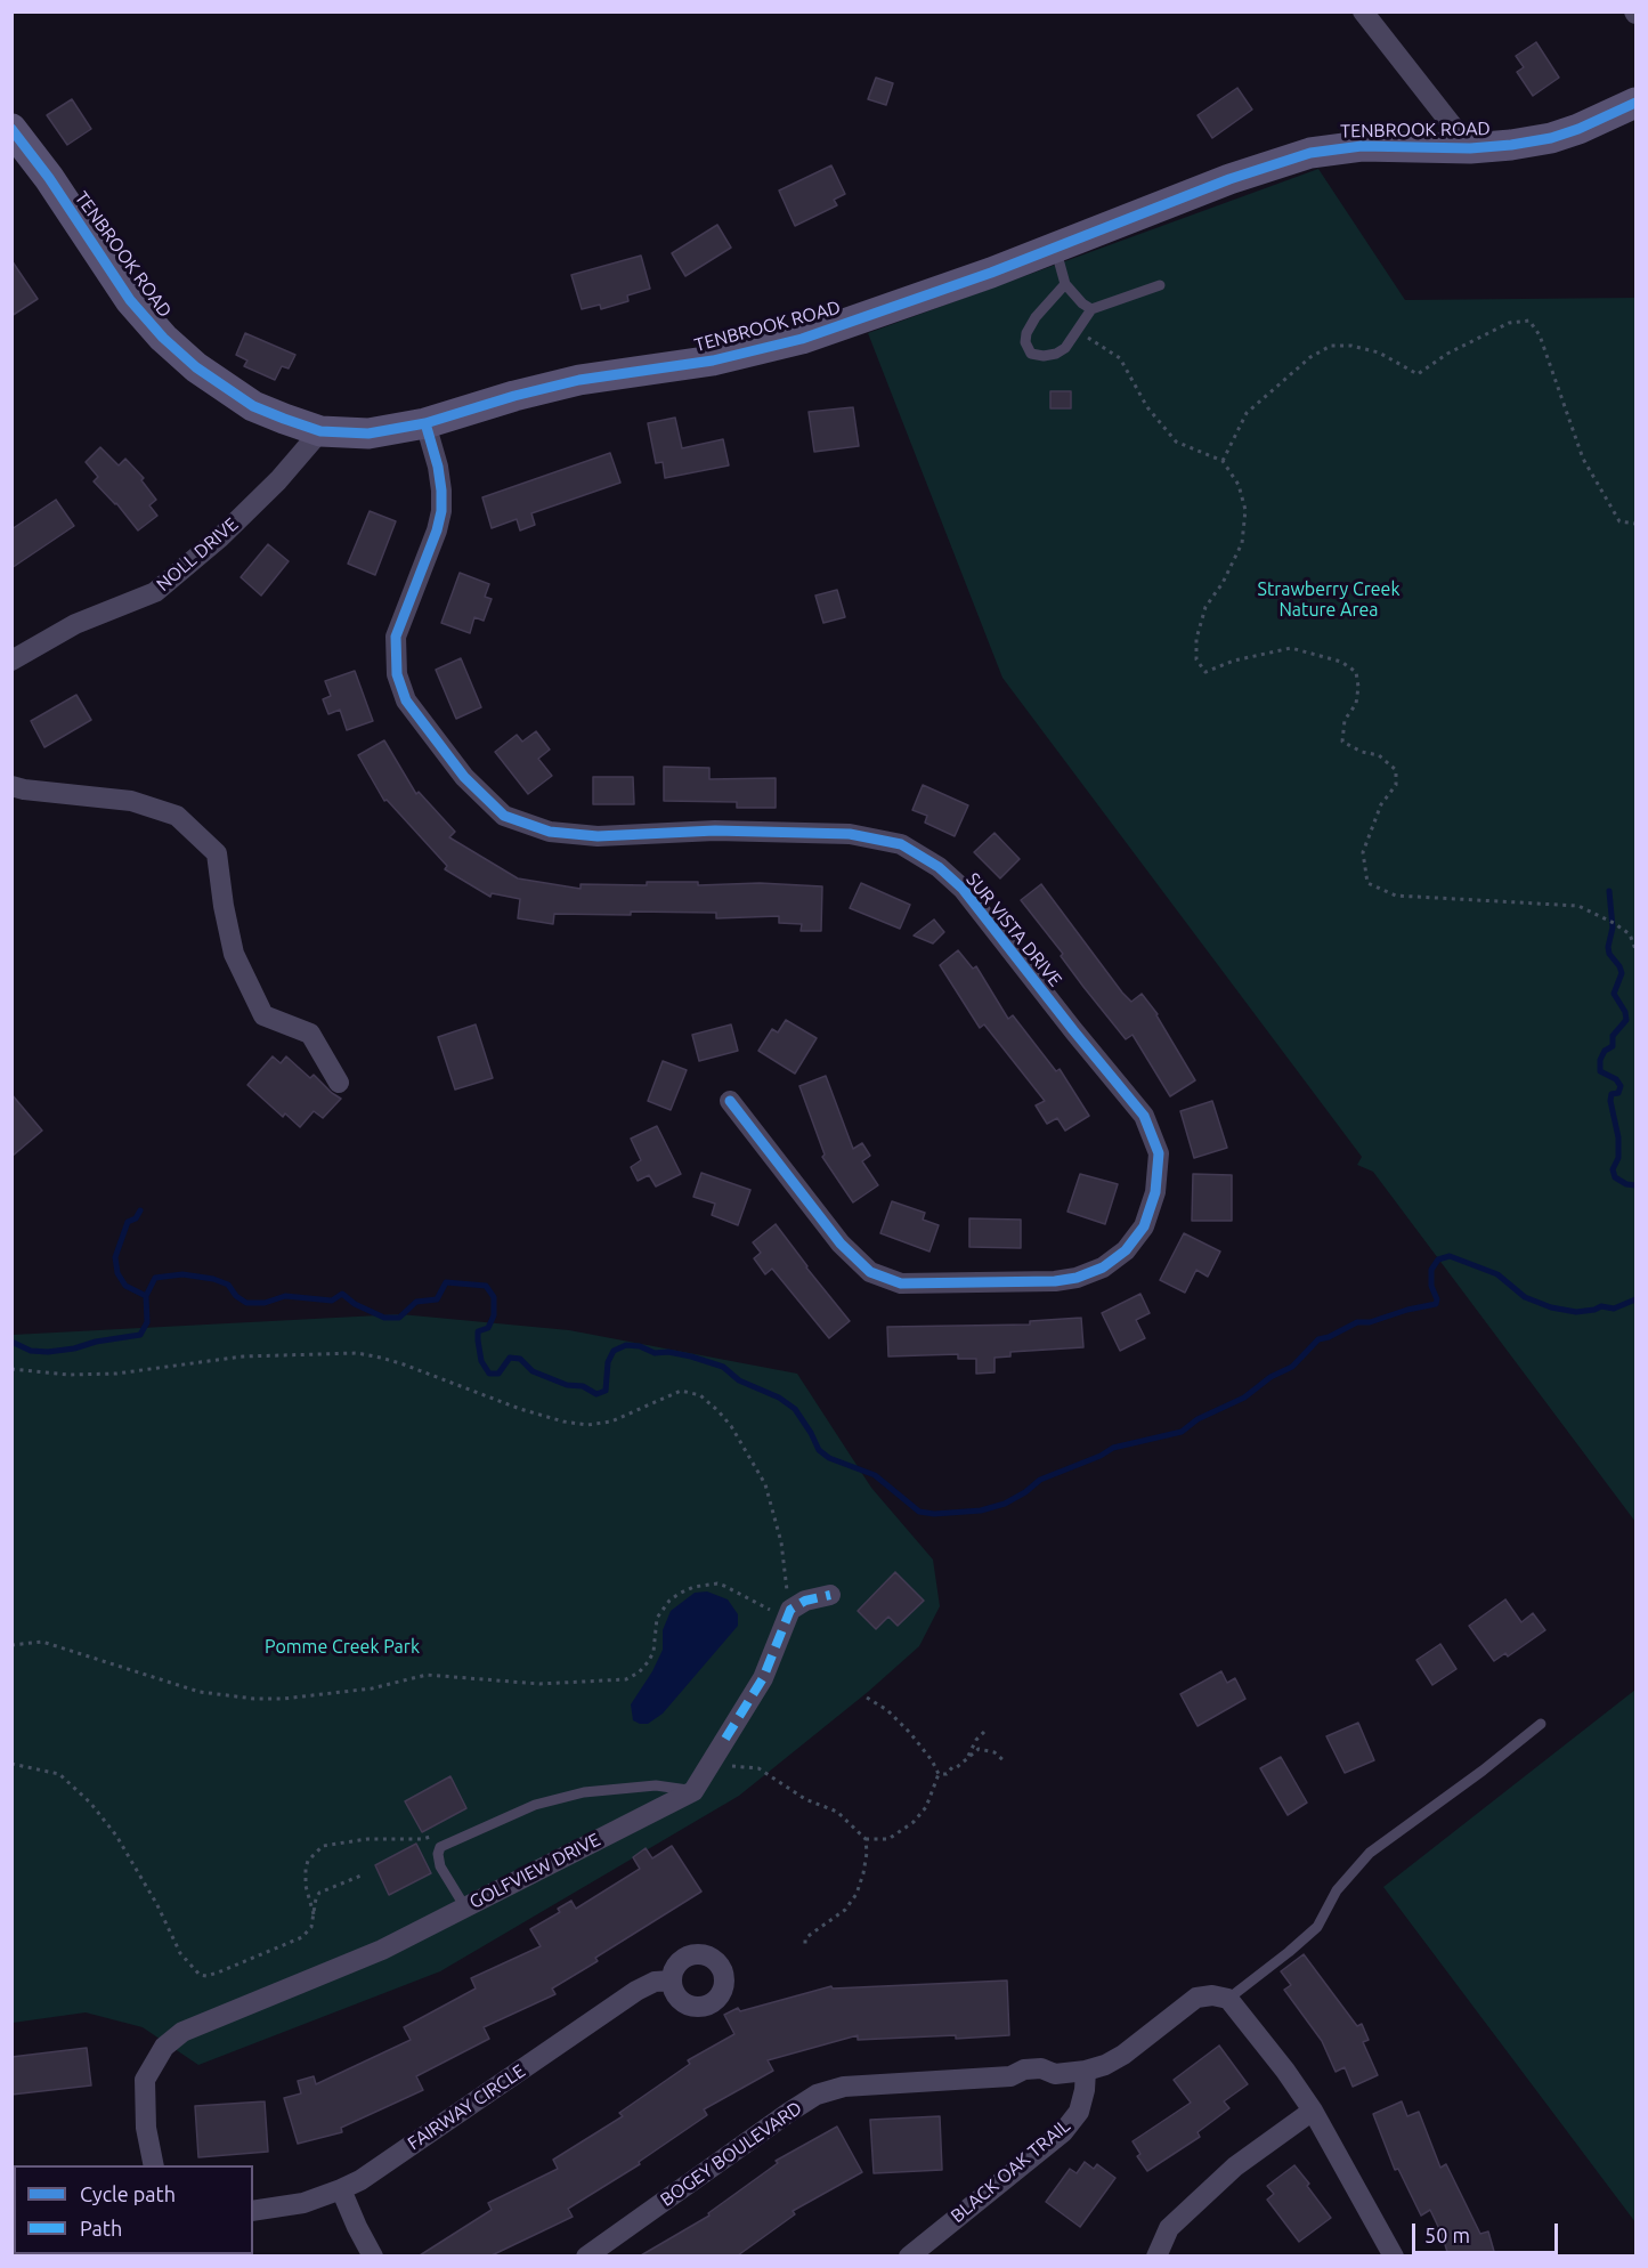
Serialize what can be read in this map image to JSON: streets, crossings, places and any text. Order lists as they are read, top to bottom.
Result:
{
  "streets": {
    "street": [
      "TENBROOK ROAD",
      "NOLL DRIVE",
      "SUR VISTA DRIVE",
      "GOLFVIEW DRIVE",
      "FAIRWAY CIRCLE",
      "BOGEY BOULEVARD",
      "BLACK OAK TRAIL"
    ]
  },
  "crossings": [
    ["TENBROOK ROAD", "NOLL DRIVE"],
    ["TENBROOK ROAD", "SUR VISTA DRIVE"],
    ["BOGEY BOULEVARD", "BLACK OAK TRAIL"]
  ],
  "parks": ["Strawberry Creek Nature Area", "Pomme Creek Park"],
  "legend": ["Cycle path", "Path"],
  "scale_bar": "50 m"
}
